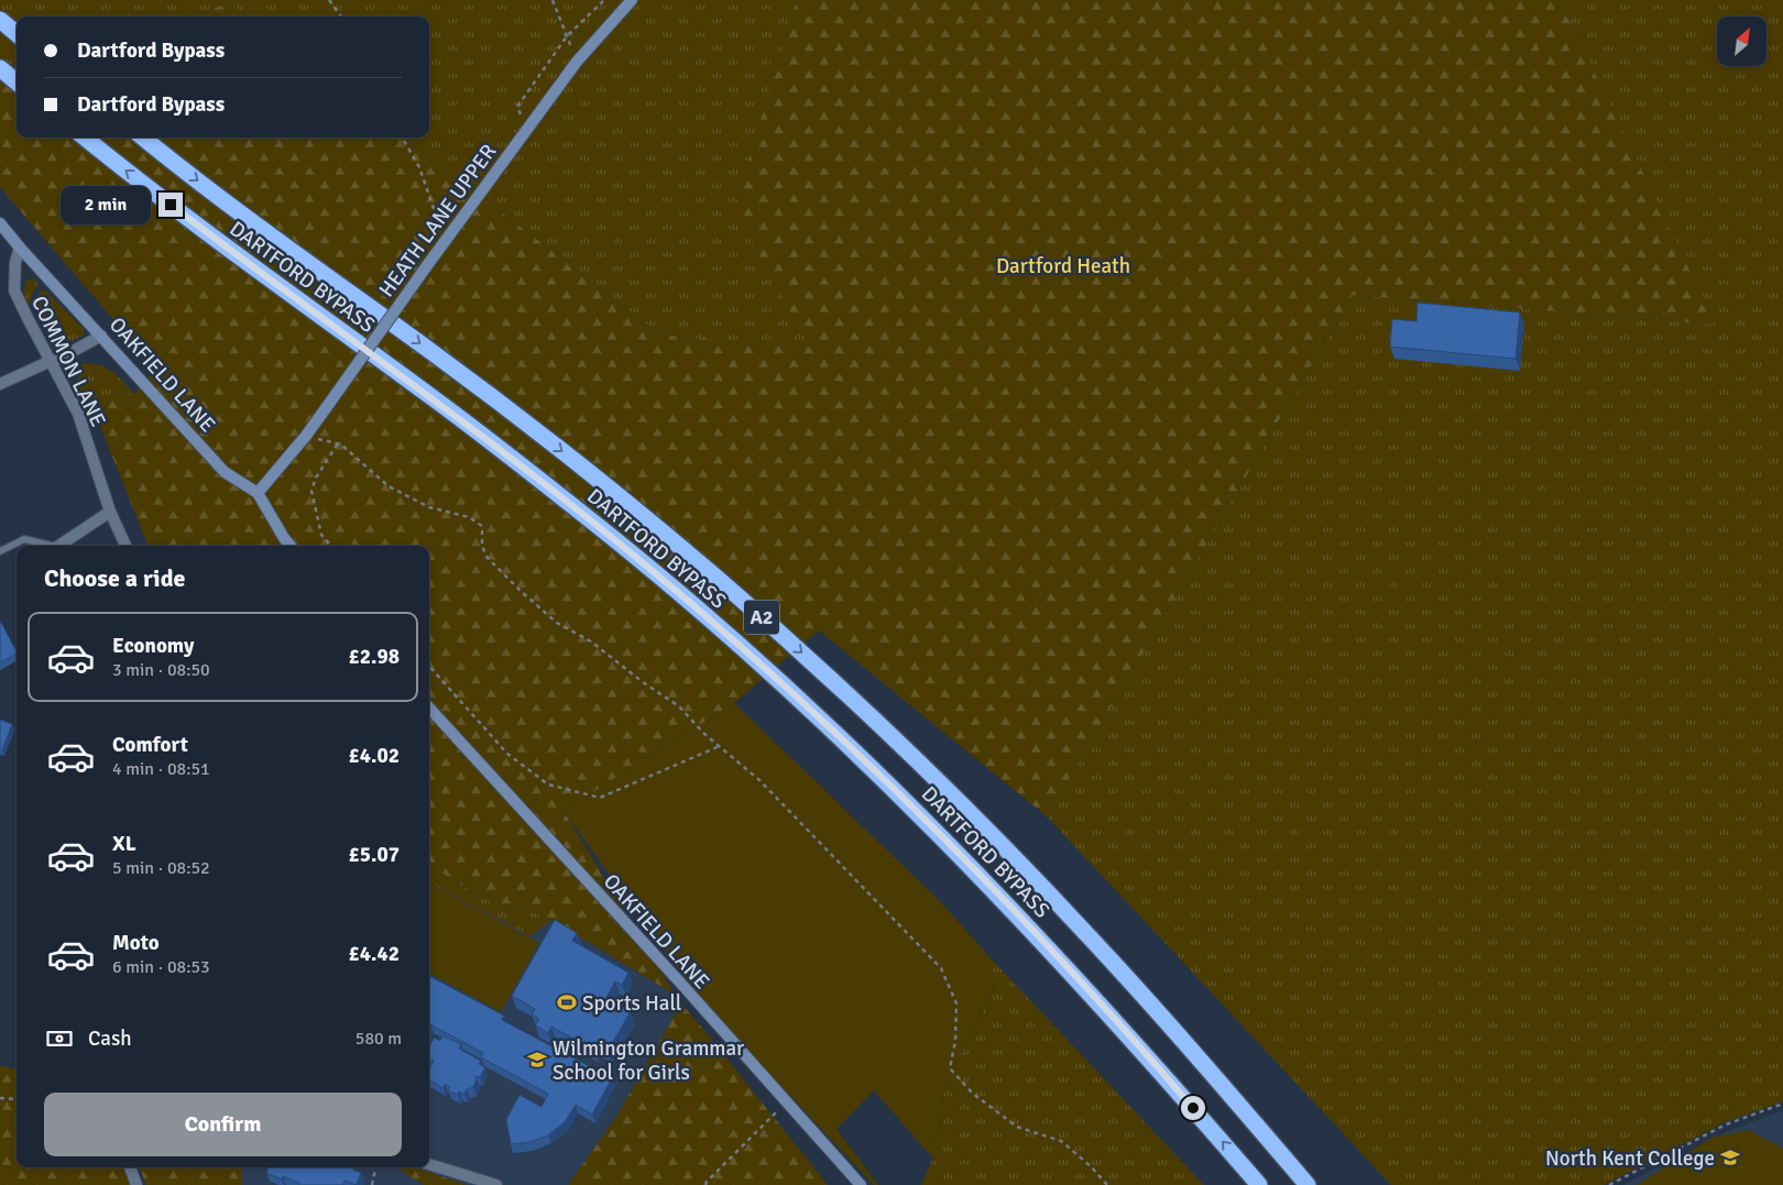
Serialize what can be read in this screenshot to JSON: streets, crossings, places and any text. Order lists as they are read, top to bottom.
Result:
{
  "streets": {
    "highway": ["DARTFORD BYPASS", "A2"],
    "street": ["HEATH LANE UPPER", "COMMON LANE", "OAKFIELD LANE"]
  },
  "crossings": [
    ["HEATH LANE UPPER", "OAKFIELD LANE"],
    ["COMMON LANE", "OAKFIELD LANE"]
  ],
  "parks": ["Dartford Heath"],
  "places": {
    "sports": ["Sports Hall"],
    "school or university": ["Wilmington Grammar School for Girls", "North Kent College"]
  },
  "north": "top right",
  "page": {
    "banner": ["Dartford Bypass", "Dartford Bypass"],
    "bubble": "2 min",
    "heading": "Choose a ride",
    "list": [
      {
        "name": "Economy",
        "note": "3 min · 08:50",
        "value": "£2.98"
      },
      {
        "name": "Comfort",
        "note": "4 min · 08:51",
        "value": "£4.02"
      },
      {
        "name": "XL",
        "note": "5 min · 08:52",
        "value": "£5.07"
      },
      {
        "name": "Moto",
        "note": "6 min · 08:53",
        "value": "£4.42"
      }
    ],
    "pay": ["Cash", "580 m"],
    "buttons": "Confirm"
  }
}
